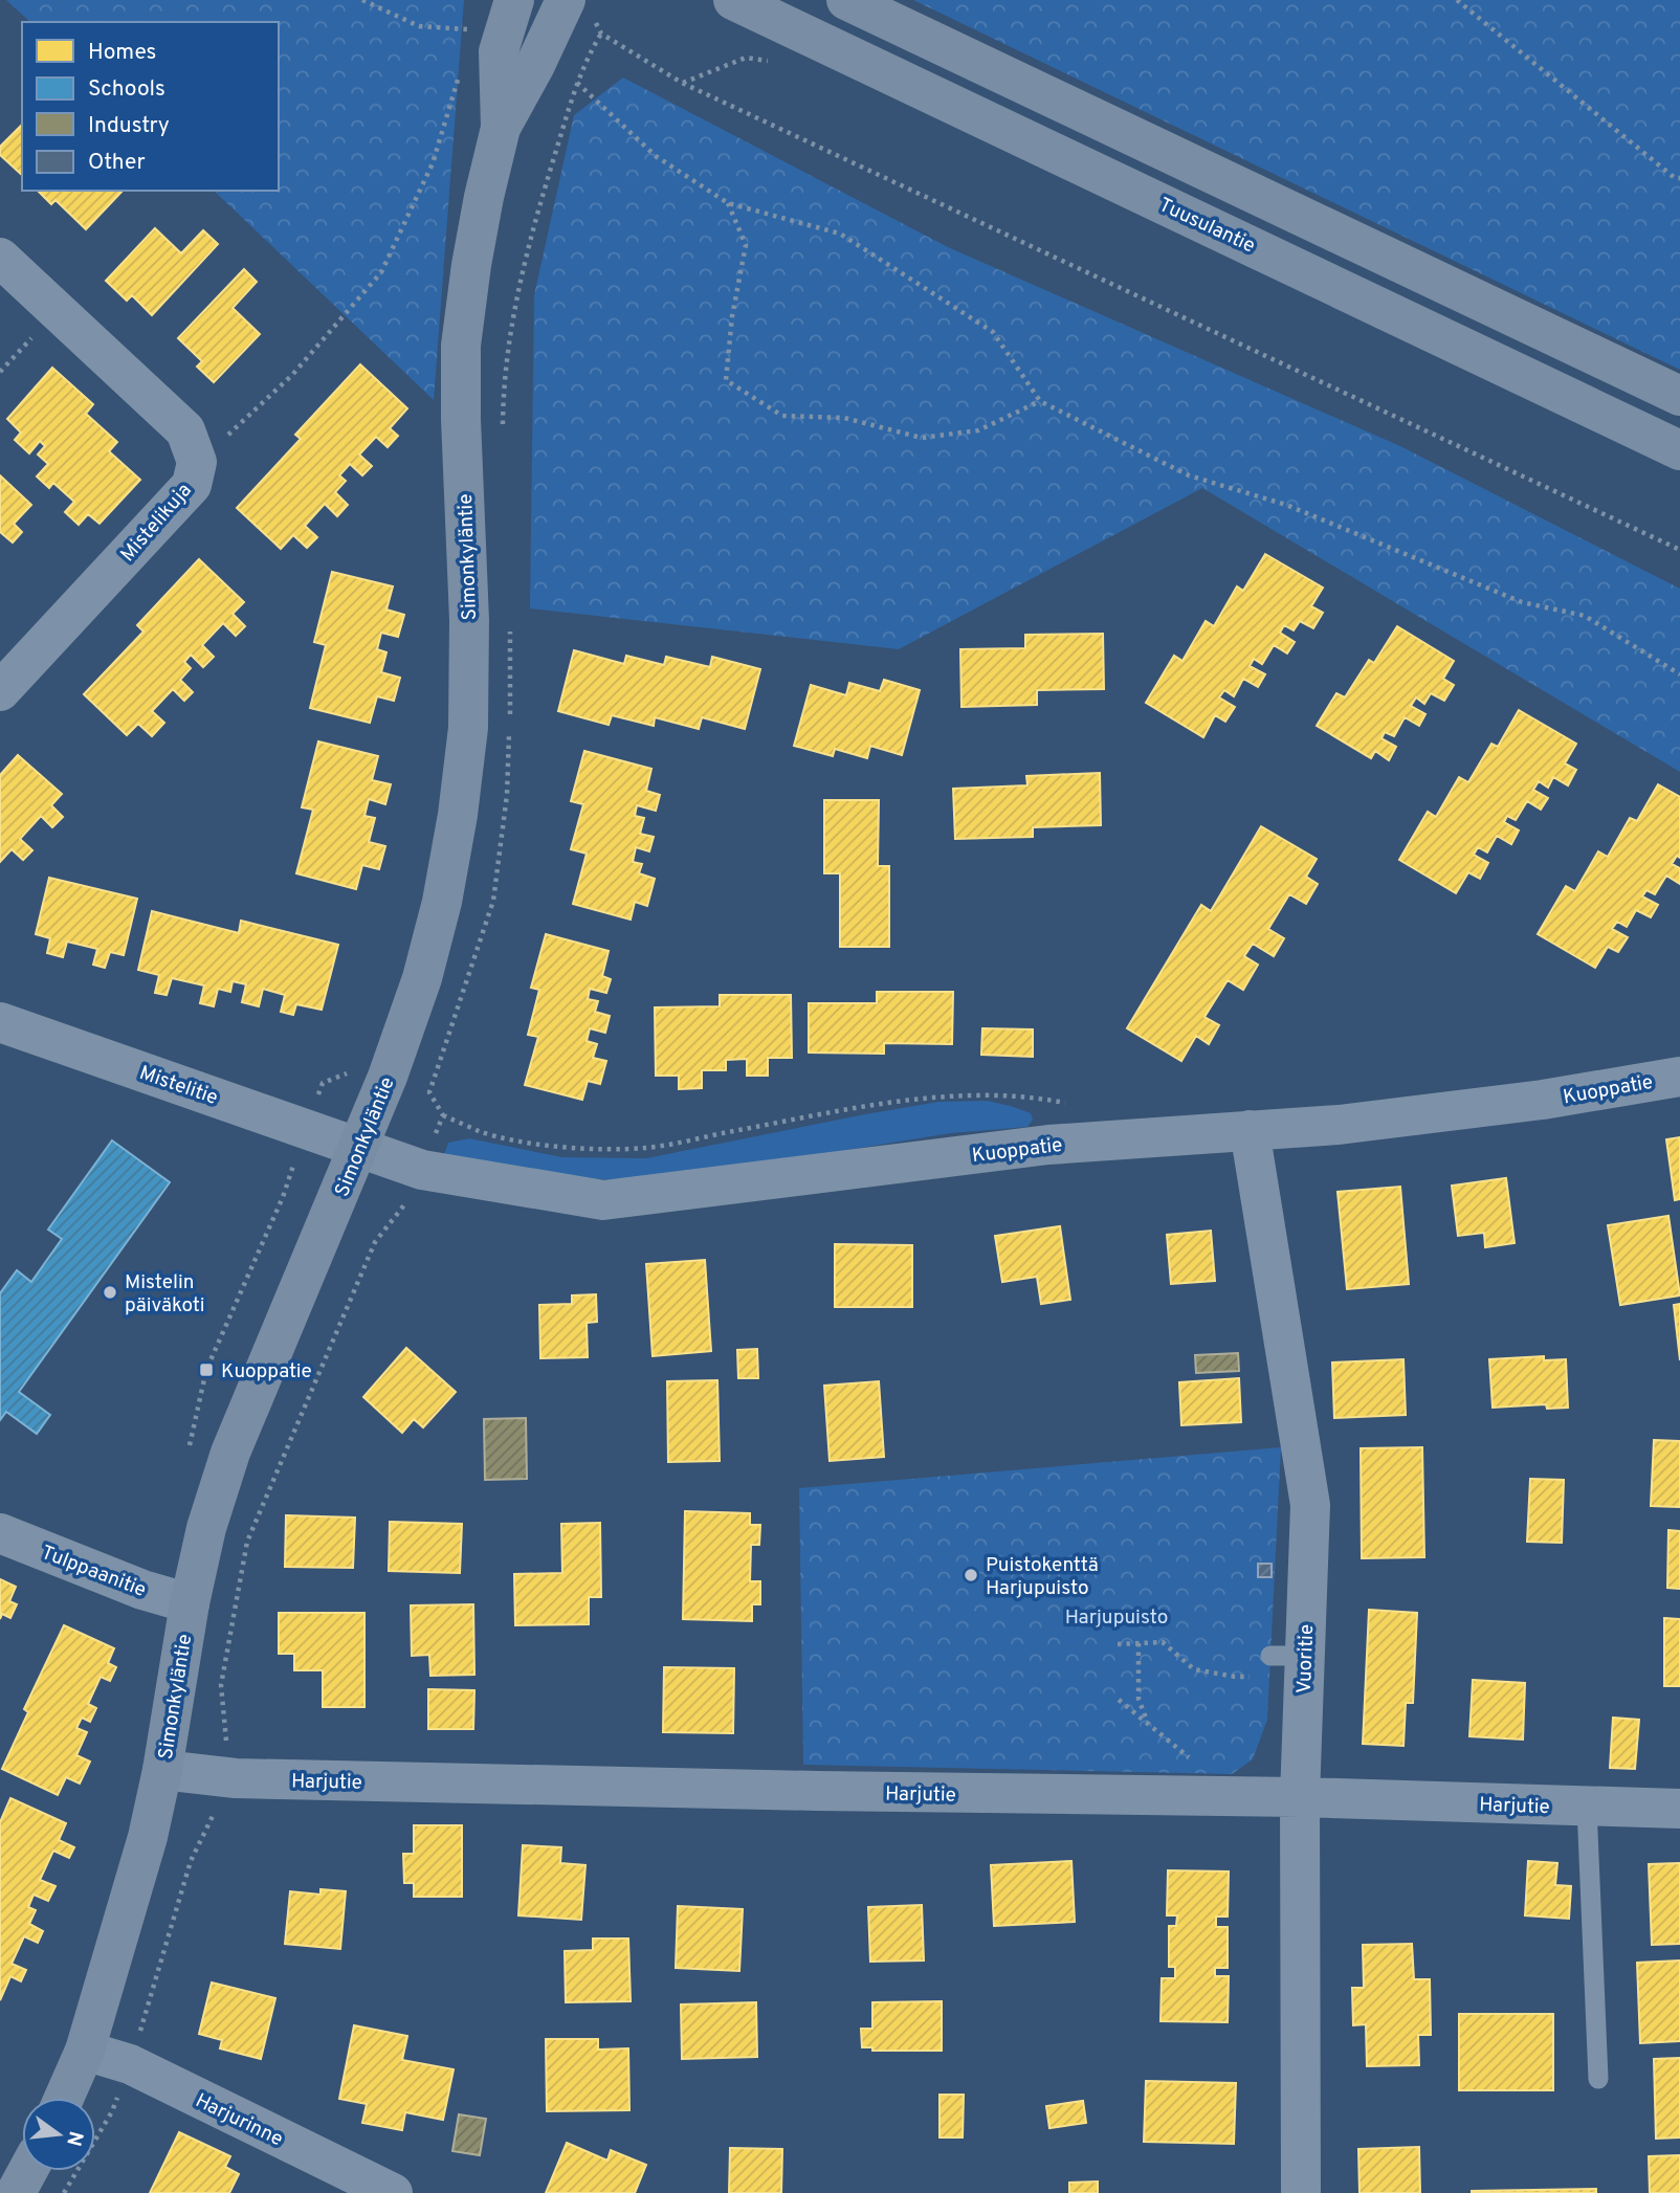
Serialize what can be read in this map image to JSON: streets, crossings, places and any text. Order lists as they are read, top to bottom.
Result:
{
  "streets": {
    "main road": ["Tuusulantie", "Simonkyläntie"],
    "street": [
      "Mistelikuja",
      "Mistelitie",
      "Kuoppatie",
      "Tulppaanitie",
      "Vuoritie",
      "Harjutie",
      "Harjurinne"
    ]
  },
  "crossings": [
    ["Simonkyläntie", "Mistelitie"],
    ["Simonkyläntie", "Kuoppatie"],
    ["Simonkyläntie", "Tulppaanitie"],
    ["Simonkyläntie", "Harjutie"],
    ["Simonkyläntie", "Harjurinne"],
    ["Mistelitie", "Kuoppatie"],
    ["Kuoppatie", "Vuoritie"],
    ["Vuoritie", "Harjutie"]
  ],
  "parks": ["Harjupuisto"],
  "places": {
    "other": ["Mistelin päiväkoti", "Puistokenttä Harjupuisto"],
    "transit": ["Kuoppatie"]
  },
  "legend": [
    "Homes",
    "Schools",
    "Industry",
    "Other"
  ],
  "north": "right"
}
